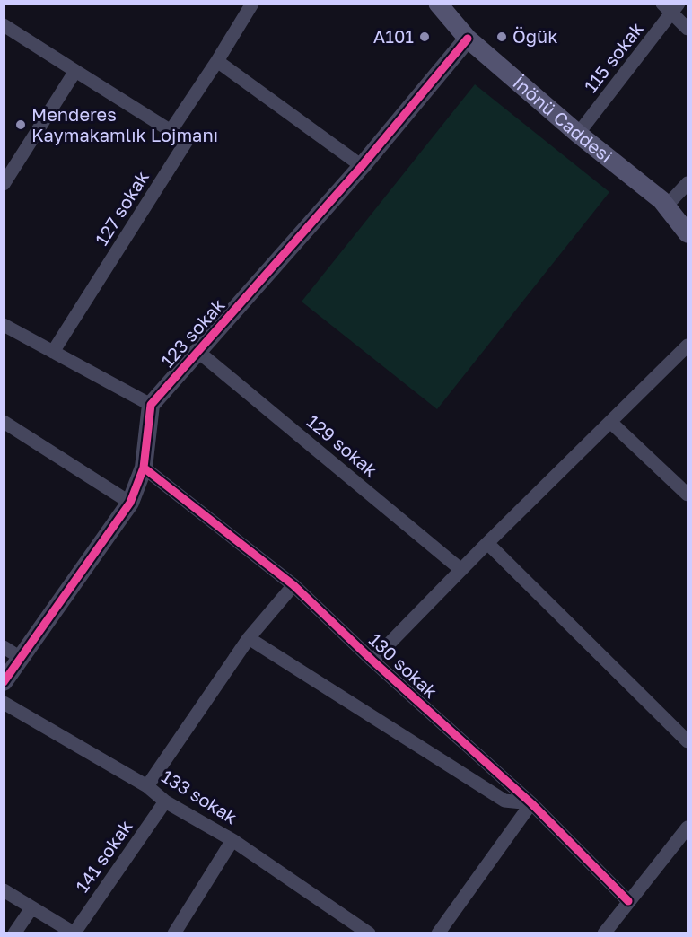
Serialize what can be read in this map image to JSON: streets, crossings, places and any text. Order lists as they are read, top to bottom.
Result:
{
  "streets": {
    "main road": ["İnönü Caddesi"],
    "street": [
      "115 sokak",
      "127 sokak",
      "123 sokak",
      "129 sokak",
      "130 sokak",
      "133 sokak",
      "141 sokak"
    ]
  },
  "crossings": [
    ["115 sokak", "İnönü Caddesi"],
    ["İnönü Caddesi", "123 sokak"],
    ["123 sokak", "129 sokak"],
    ["133 sokak", "141 sokak"]
  ],
  "places": ["A101", "Öğük", "Menderes Kaymakamlık Lojmanı"]
}
